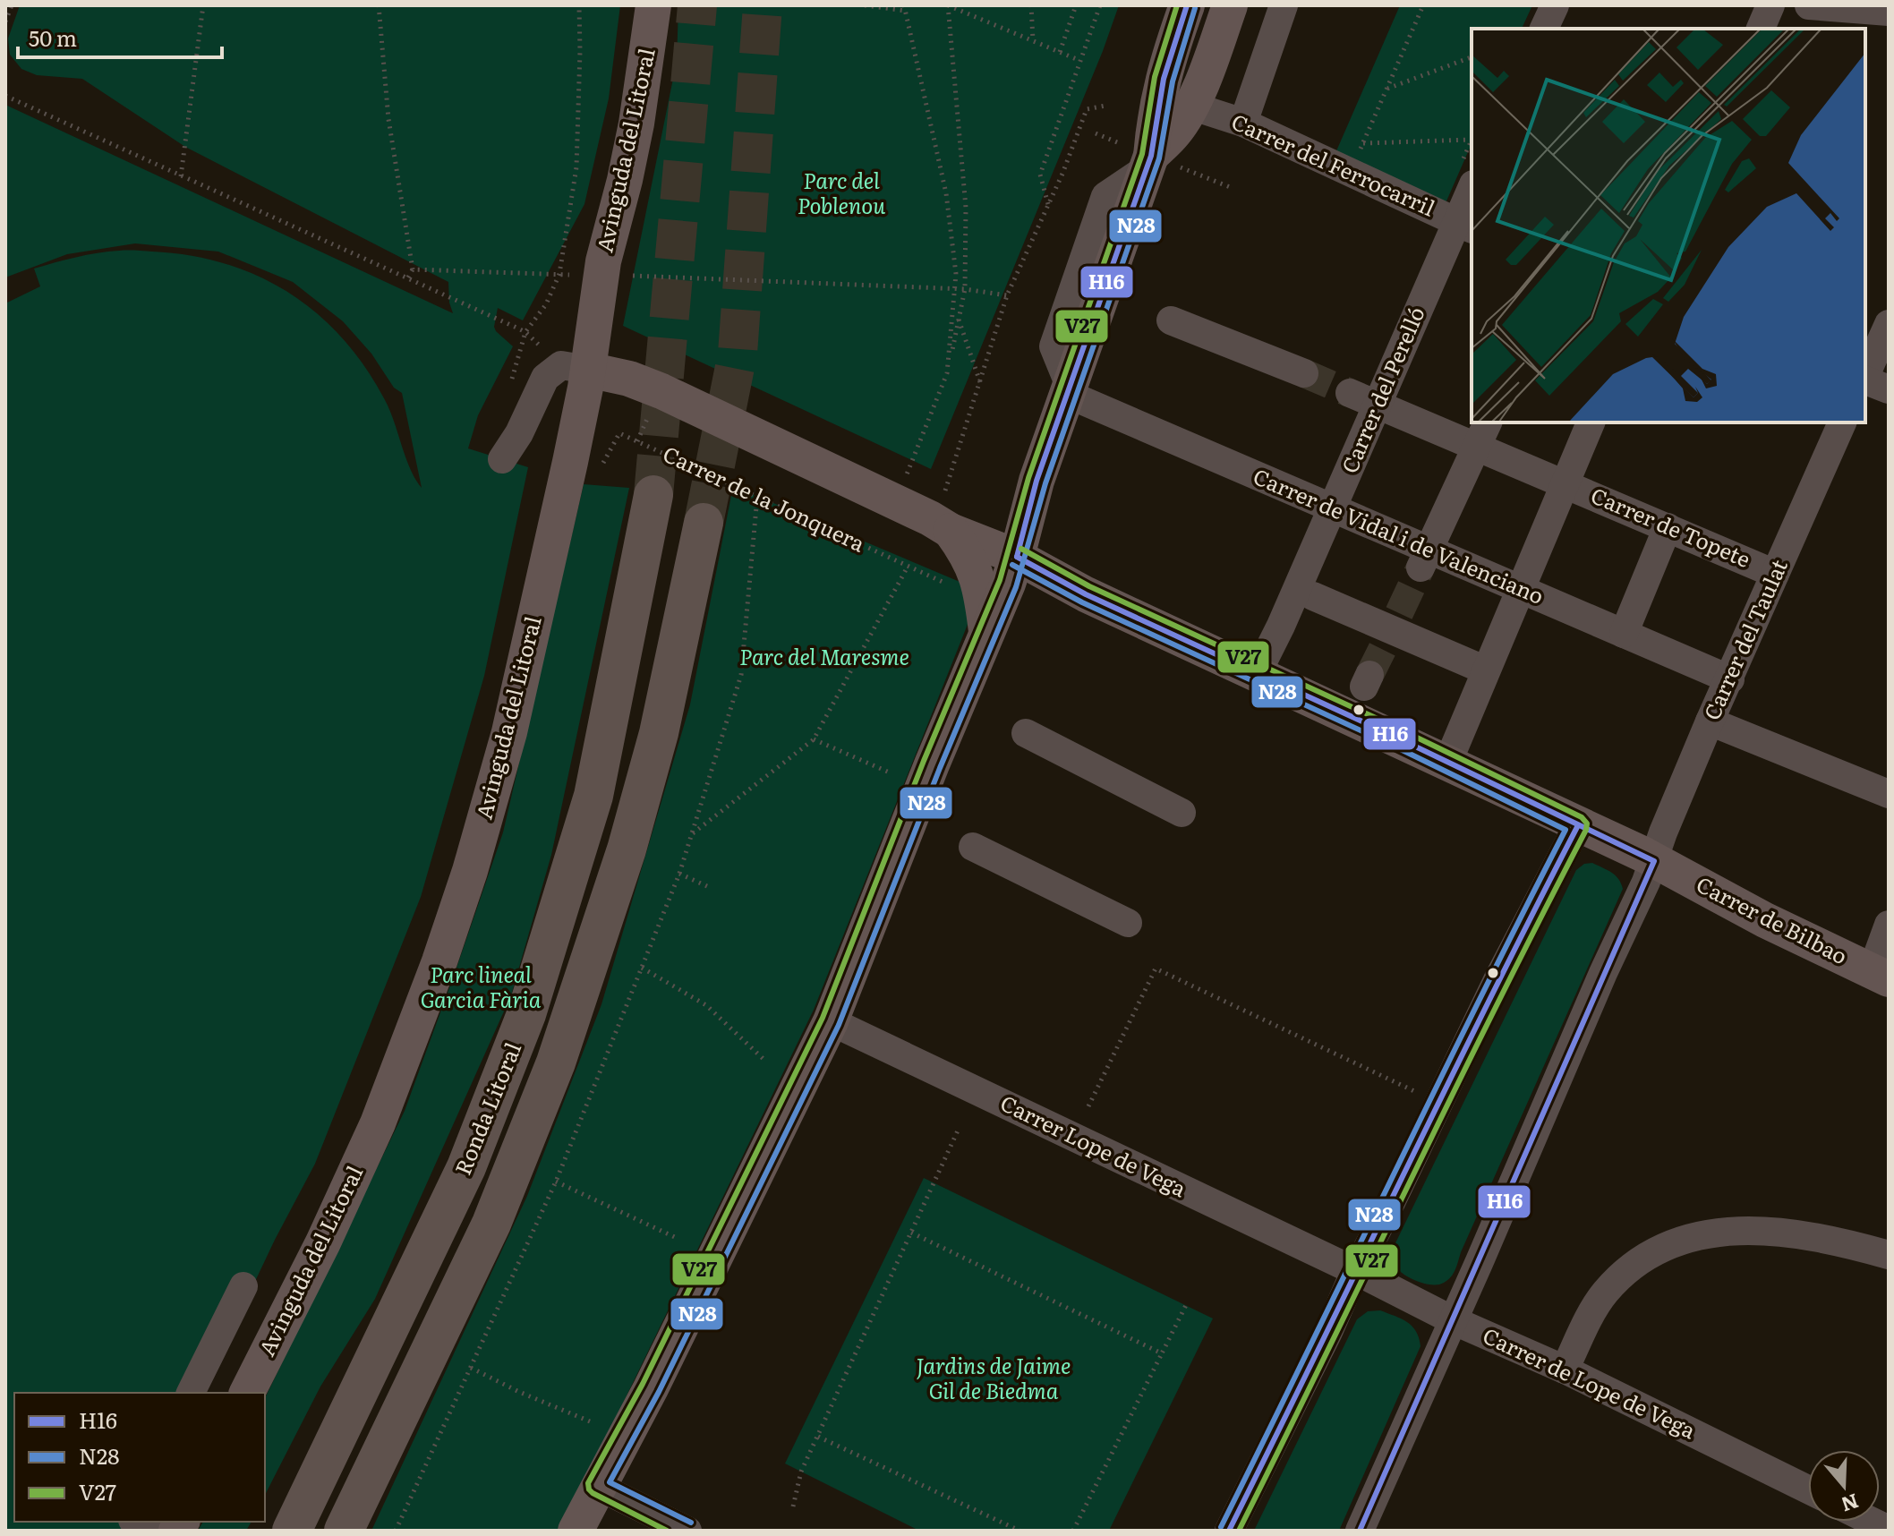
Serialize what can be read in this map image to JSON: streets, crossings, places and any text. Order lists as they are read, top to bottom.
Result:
{
  "streets": {
    "highway": ["Ronda Litoral"],
    "main road": ["Avinguda del Litoral", "Carrer de Bilbao"],
    "street": [
      "Carrer del Ferrocarril",
      "Carrer del Perelló",
      "Carrer de Topete",
      "Carrer de Vidal i de Valenciano",
      "Carrer del Taulat",
      "Carrer Lope de Vega",
      "Carrer de Lope de Vega"
    ],
    "path": ["Carrer de la Jonquera"]
  },
  "crossings": [
    ["Carrer del Ferrocarril", "Carrer del Perelló"],
    ["Carrer del Perelló", "Carrer de Vidal i de Valenciano"],
    ["Carrer de Topete", "Carrer del Taulat"],
    ["Carrer de Vidal i de Valenciano", "Carrer del Taulat"],
    ["Carrer del Taulat", "Carrer de Bilbao"],
    ["Carrer del Taulat", "Carrer de Lope de Vega"],
    ["Carrer Lope de Vega", "Carrer de Lope de Vega"]
  ],
  "parks": [
    "Parc del Poblenou",
    "Parc del Maresme",
    "Parc lineal Garcia Fària",
    "Jardins de Jaime Gil de Biedma"
  ],
  "lines": ["transit line H16", "transit line V27", "transit line N28"],
  "legend": ["H16", "N28", "V27"],
  "scale_bar": "50 m",
  "north": "bottom"
}
